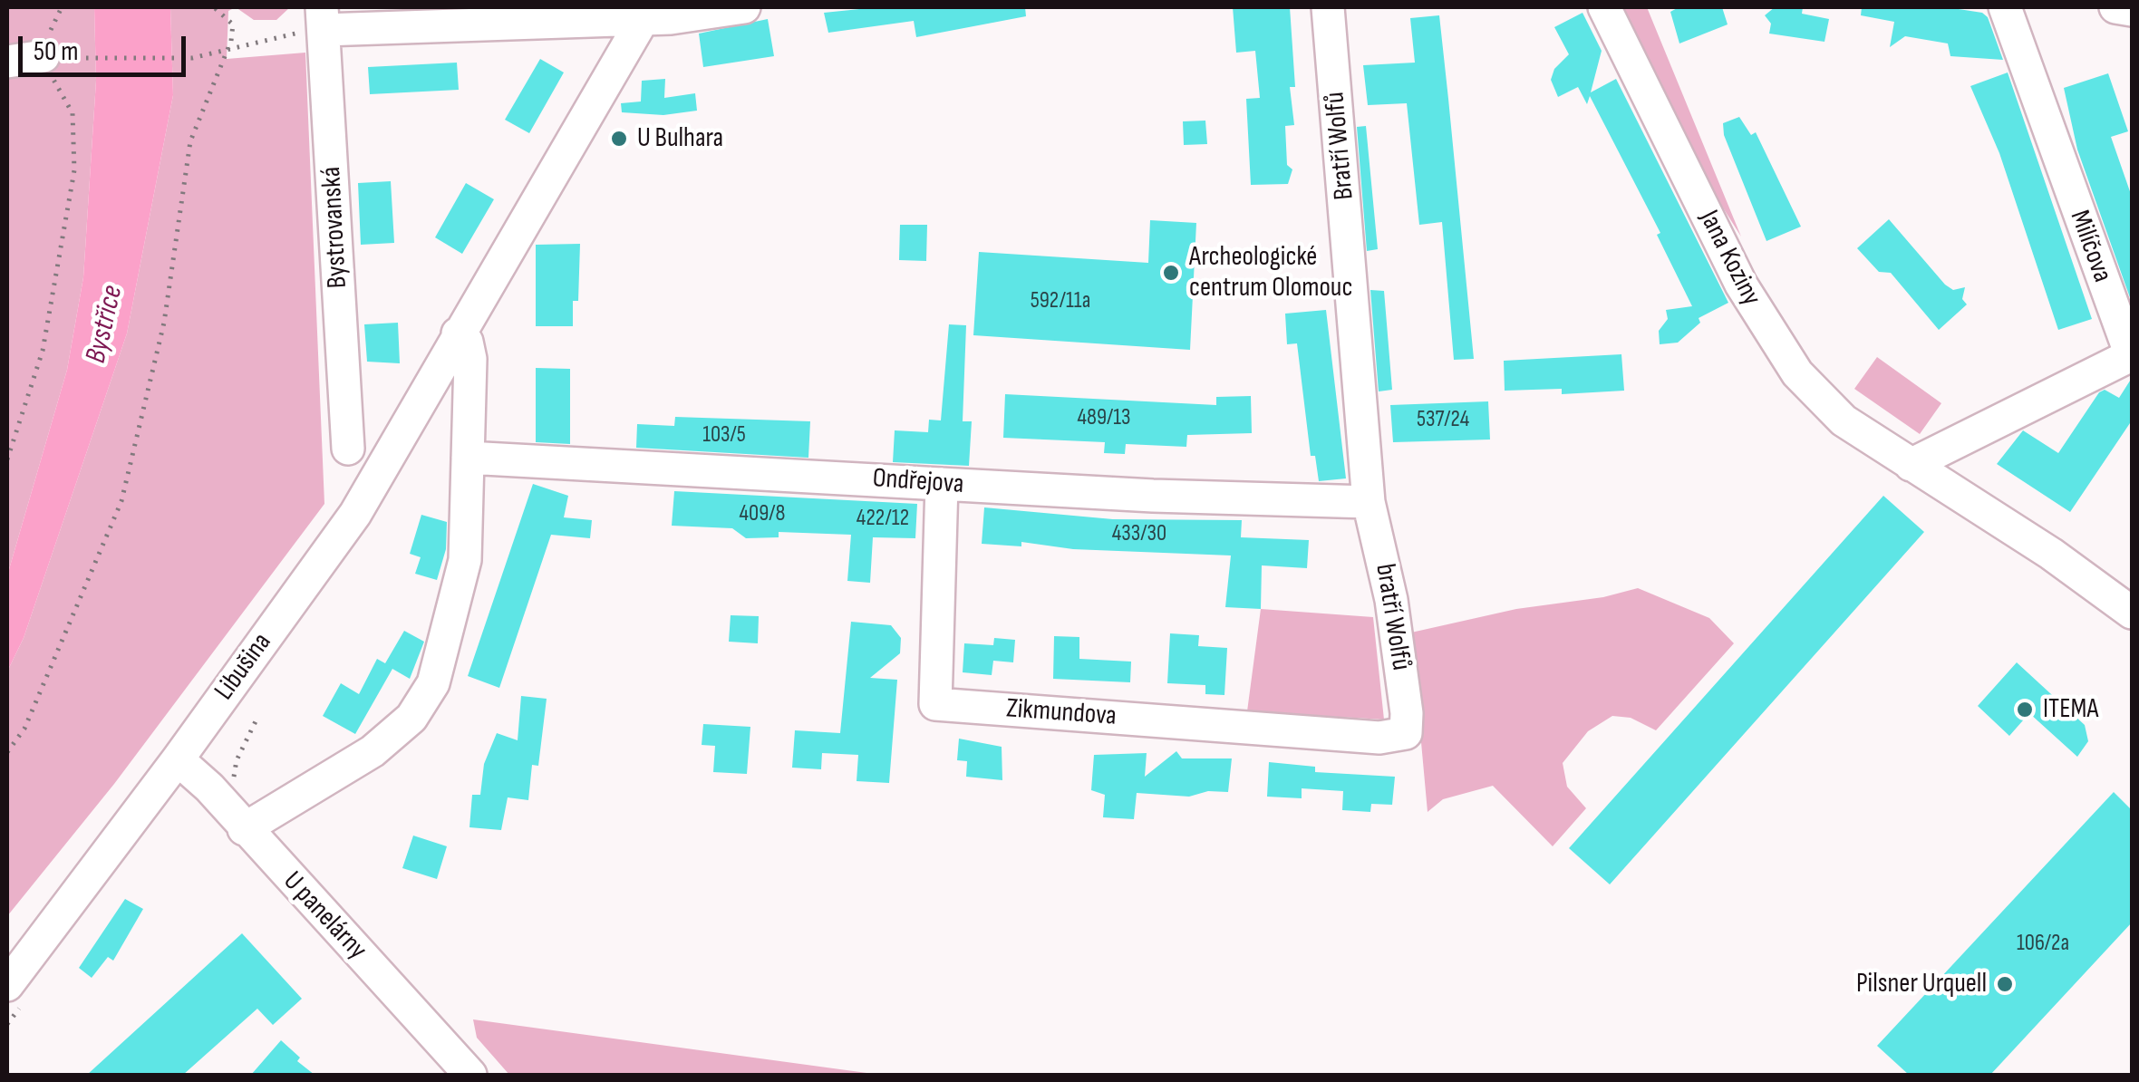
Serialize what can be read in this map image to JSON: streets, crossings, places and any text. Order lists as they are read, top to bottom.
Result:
{
  "streets": {
    "street": [
      "Bratří Wolfů",
      "Bystrovanská",
      "Milíčova",
      "Jana Koziny",
      "Ondřejova",
      "bratří Wolfů",
      "Libušina",
      "Zikmundova",
      "U panelárny"
    ]
  },
  "crossings": [
    ["Bratří Wolfů", "Ondřejova"],
    ["Bratří Wolfů", "bratří Wolfů"],
    ["Milíčova", "Jana Koziny"],
    ["Ondřejova", "bratří Wolfů"],
    ["Ondřejova", "Zikmundova"],
    ["bratří Wolfů", "Zikmundova"],
    ["Libušina", "U panelárny"]
  ],
  "water": ["Bystřice"],
  "places": [
    "U Bulhara",
    "Archeologické centrum Olomouc",
    "ITEMA",
    "Pilsner Urquell"
  ],
  "house_numbers": [
    "592/11a",
    "489/13",
    "537/24",
    "103/5",
    "409/8",
    "422/12",
    "433/30",
    "106/2a"
  ],
  "scale_bar": "50 m"
}
